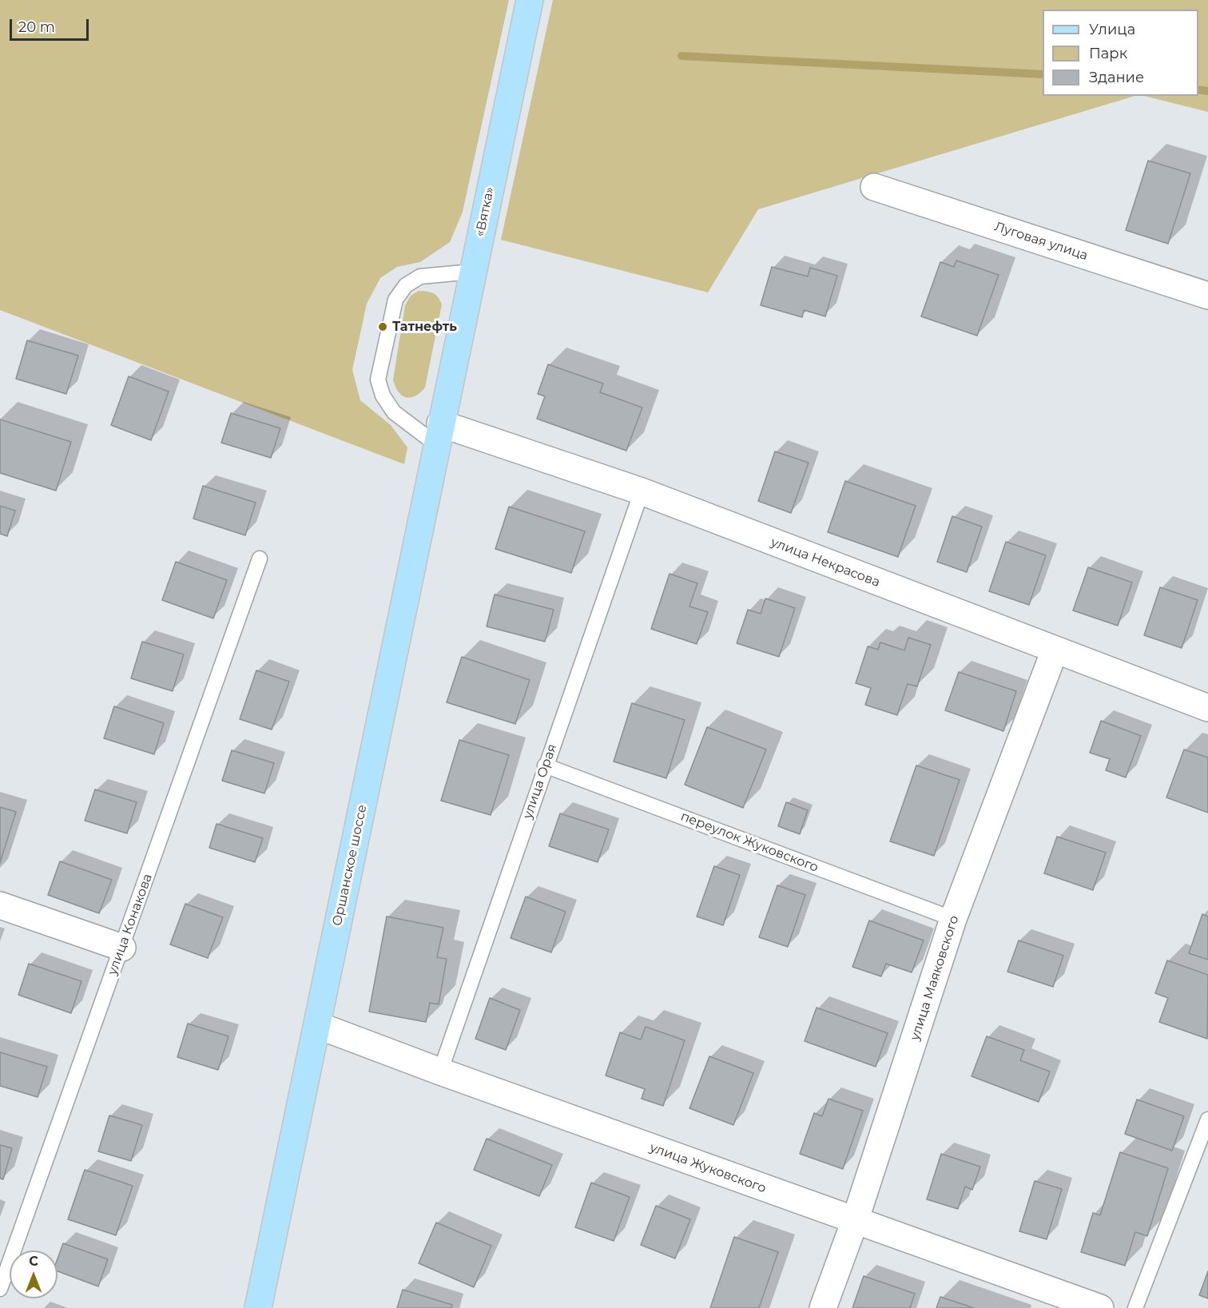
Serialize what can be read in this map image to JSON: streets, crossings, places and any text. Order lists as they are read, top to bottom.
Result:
{
  "streets": {
    "main road": ["«Вятка»", "Оршанское шоссе"],
    "street": [
      "Луговая улица",
      "улица Некрасова",
      "улица Маяковского",
      "улица Жуковского"
    ],
    "lane": ["улица Орая", "переулок Жуковского", "улица Конакова"]
  },
  "crossings": [
    ["«Вятка»", "улица Некрасова"],
    ["«Вятка»", "Оршанское шоссе"],
    ["улица Некрасова", "улица Орая"],
    ["улица Некрасова", "Оршанское шоссе"],
    ["улица Некрасова", "улица Маяковского"],
    ["улица Орая", "переулок Жуковского"],
    ["улица Орая", "улица Жуковского"],
    ["переулок Жуковского", "улица Маяковского"],
    ["Оршанское шоссе", "улица Жуковского"],
    ["улица Маяковского", "улица Жуковского"]
  ],
  "places": ["Татнефть"],
  "legend": ["Улица", "Парк", "Здание"],
  "scale_bar": "20 m",
  "north": "top"
}
